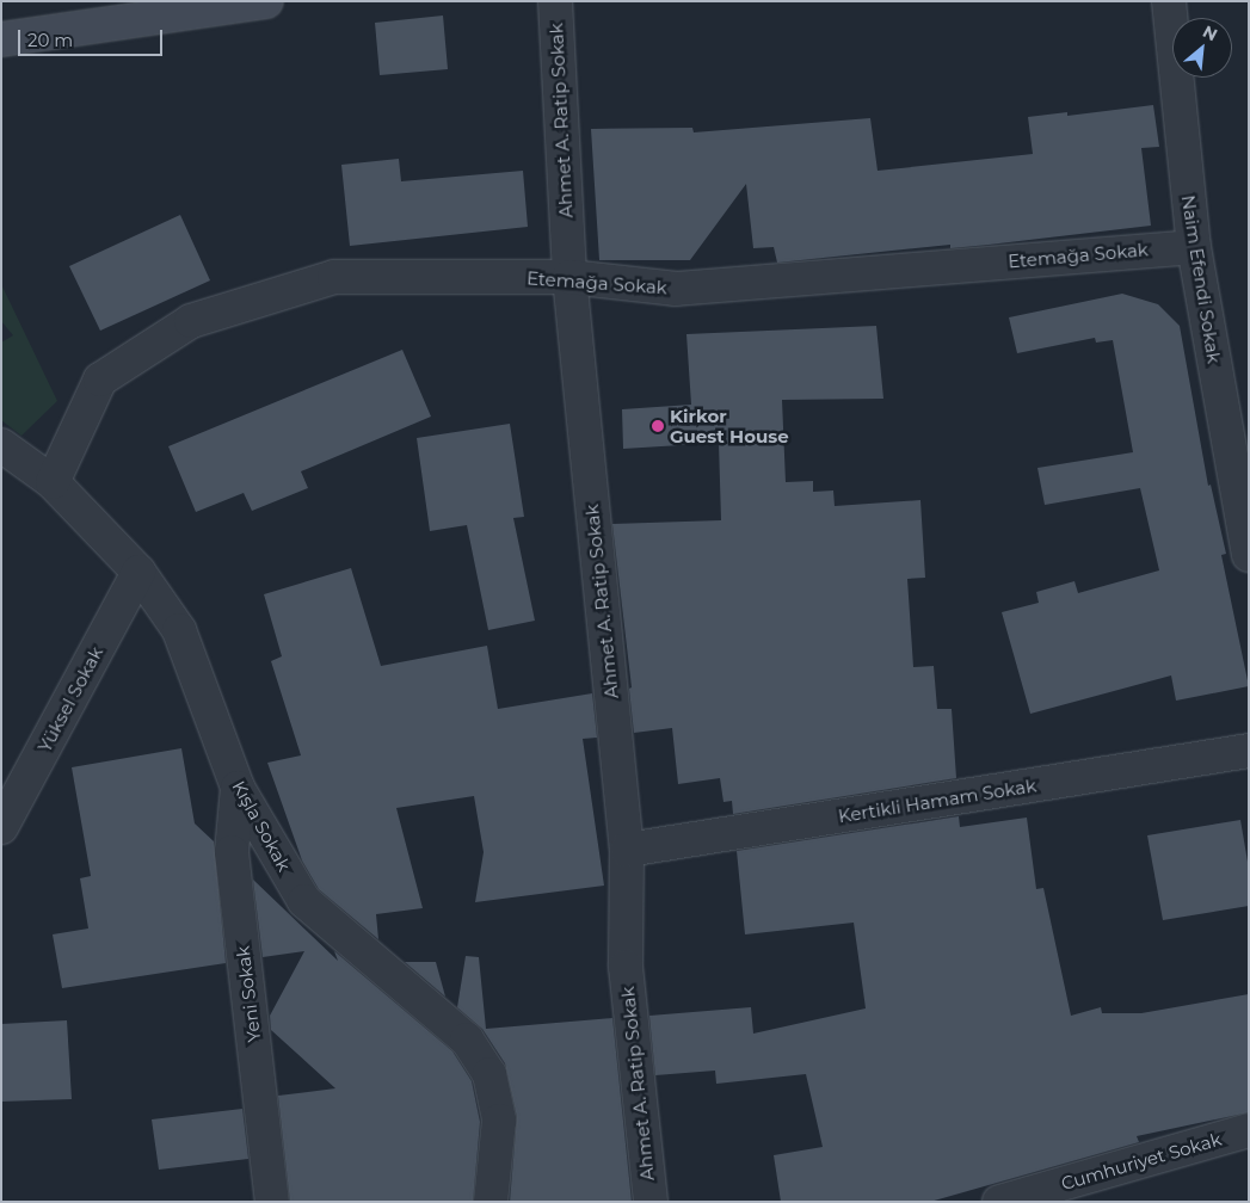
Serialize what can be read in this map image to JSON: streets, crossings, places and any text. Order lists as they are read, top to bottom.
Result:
{
  "streets": {
    "street": [
      "Ahmet A. Ratip Sokak",
      "Etemağa Sokak",
      "Naim Efendi Sokak",
      "Yüksel Sokak",
      "Kertikli Hamam Sokak",
      "Kışla Sokak",
      "Yeni Sokak",
      "Cumhuriyet Sokak"
    ]
  },
  "crossings": [
    ["Ahmet A. Ratip Sokak", "Etemağa Sokak"],
    ["Ahmet A. Ratip Sokak", "Kertikli Hamam Sokak"],
    ["Etemağa Sokak", "Naim Efendi Sokak"],
    ["Etemağa Sokak", "Kışla Sokak"],
    ["Yüksel Sokak", "Kışla Sokak"],
    ["Kışla Sokak", "Yeni Sokak"]
  ],
  "places": ["Kirkor Guest House"],
  "scale_bar": "20 m",
  "north": "top right"
}
